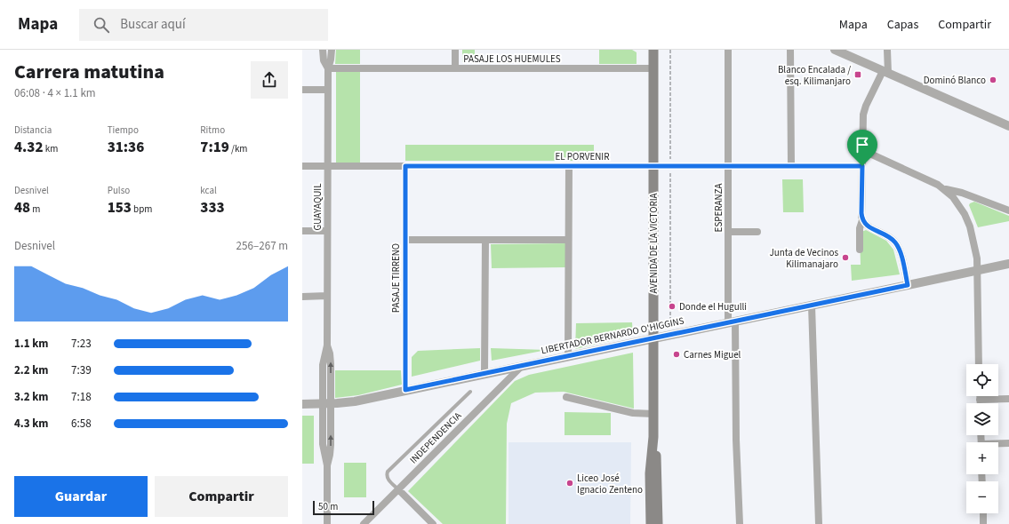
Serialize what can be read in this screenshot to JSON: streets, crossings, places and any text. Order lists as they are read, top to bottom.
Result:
{
  "streets": {
    "main road": ["AVENIDA DE LA VICTORIA"],
    "street": [
      "PASAJE LOS HUEMULES",
      "EL PORVENIR",
      "GUAYAQUIL",
      "ESPERANZA",
      "PASAJE TIRRENO",
      "LIBERTADOR BERNARDO O'HIGGINS",
      "INDEPENDENCIA"
    ]
  },
  "crossings": [
    ["PASAJE LOS HUEMULES", "GUAYAQUIL"],
    ["PASAJE LOS HUEMULES", "AVENIDA DE LA VICTORIA"],
    ["EL PORVENIR", "GUAYAQUIL"],
    ["EL PORVENIR", "ESPERANZA"],
    ["EL PORVENIR", "AVENIDA DE LA VICTORIA"],
    ["EL PORVENIR", "PASAJE TIRRENO"],
    ["GUAYAQUIL", "LIBERTADOR BERNARDO O'HIGGINS"],
    ["ESPERANZA", "LIBERTADOR BERNARDO O'HIGGINS"],
    ["AVENIDA DE LA VICTORIA", "LIBERTADOR BERNARDO O'HIGGINS"],
    ["PASAJE TIRRENO", "LIBERTADOR BERNARDO O'HIGGINS"],
    ["LIBERTADOR BERNARDO O'HIGGINS", "INDEPENDENCIA"]
  ],
  "places": {
    "transit": ["Blanco Encalada / esq. Kilimanjaro"],
    "other": [
      "Dominó Blanco",
      "Junta de Vecinos Kilimanajaro",
      "Donde el Hugulli",
      "Carnes Miguel",
      "Liceo José Ignacio Zenteno"
    ]
  },
  "scale_bar": "50 m",
  "page": {
    "header": "Mapa",
    "search": "Buscar aquí",
    "nav": ["Mapa", "Capas", "Compartir"],
    "heading": ["Carrera matutina", "06:08 · 4 × 1.1 km"],
    "stats": [
      ["Distancia", "4.32 km"],
      ["Tiempo", "31:36"],
      ["Ritmo", "7:19 /km"],
      ["Desnivel", "48 m"],
      ["Pulso", "153 bpm"],
      ["kcal", "333"]
    ],
    "chart": ["Desnivel", "256–267 m"],
    "list": [
      {
        "name": "1.1 km",
        "note": "7:23"
      },
      {
        "name": "2.2 km",
        "note": "7:39"
      },
      {
        "name": "3.2 km",
        "note": "7:18"
      },
      {
        "name": "4.3 km",
        "note": "6:58"
      }
    ],
    "map_buttons": ["+", "−"],
    "buttons": ["Guardar", "Compartir"],
    "scale": "50 m"
  }
}
